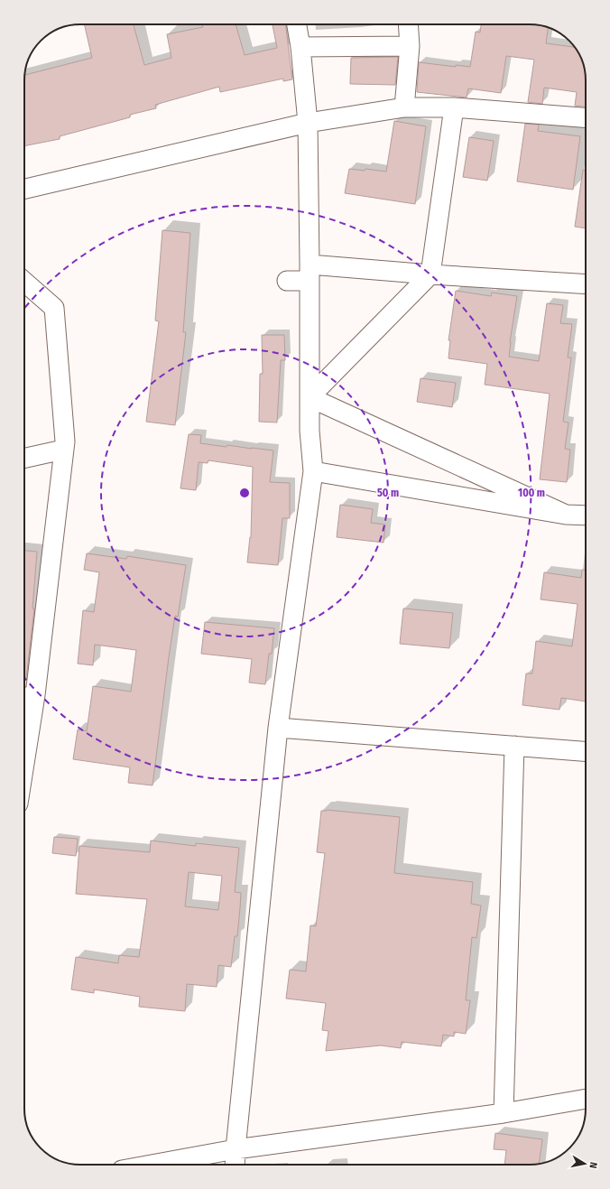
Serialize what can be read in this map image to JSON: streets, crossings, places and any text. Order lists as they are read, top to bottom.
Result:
{
  "north": "right",
  "rings": ["50 m", "100 m"]
}
